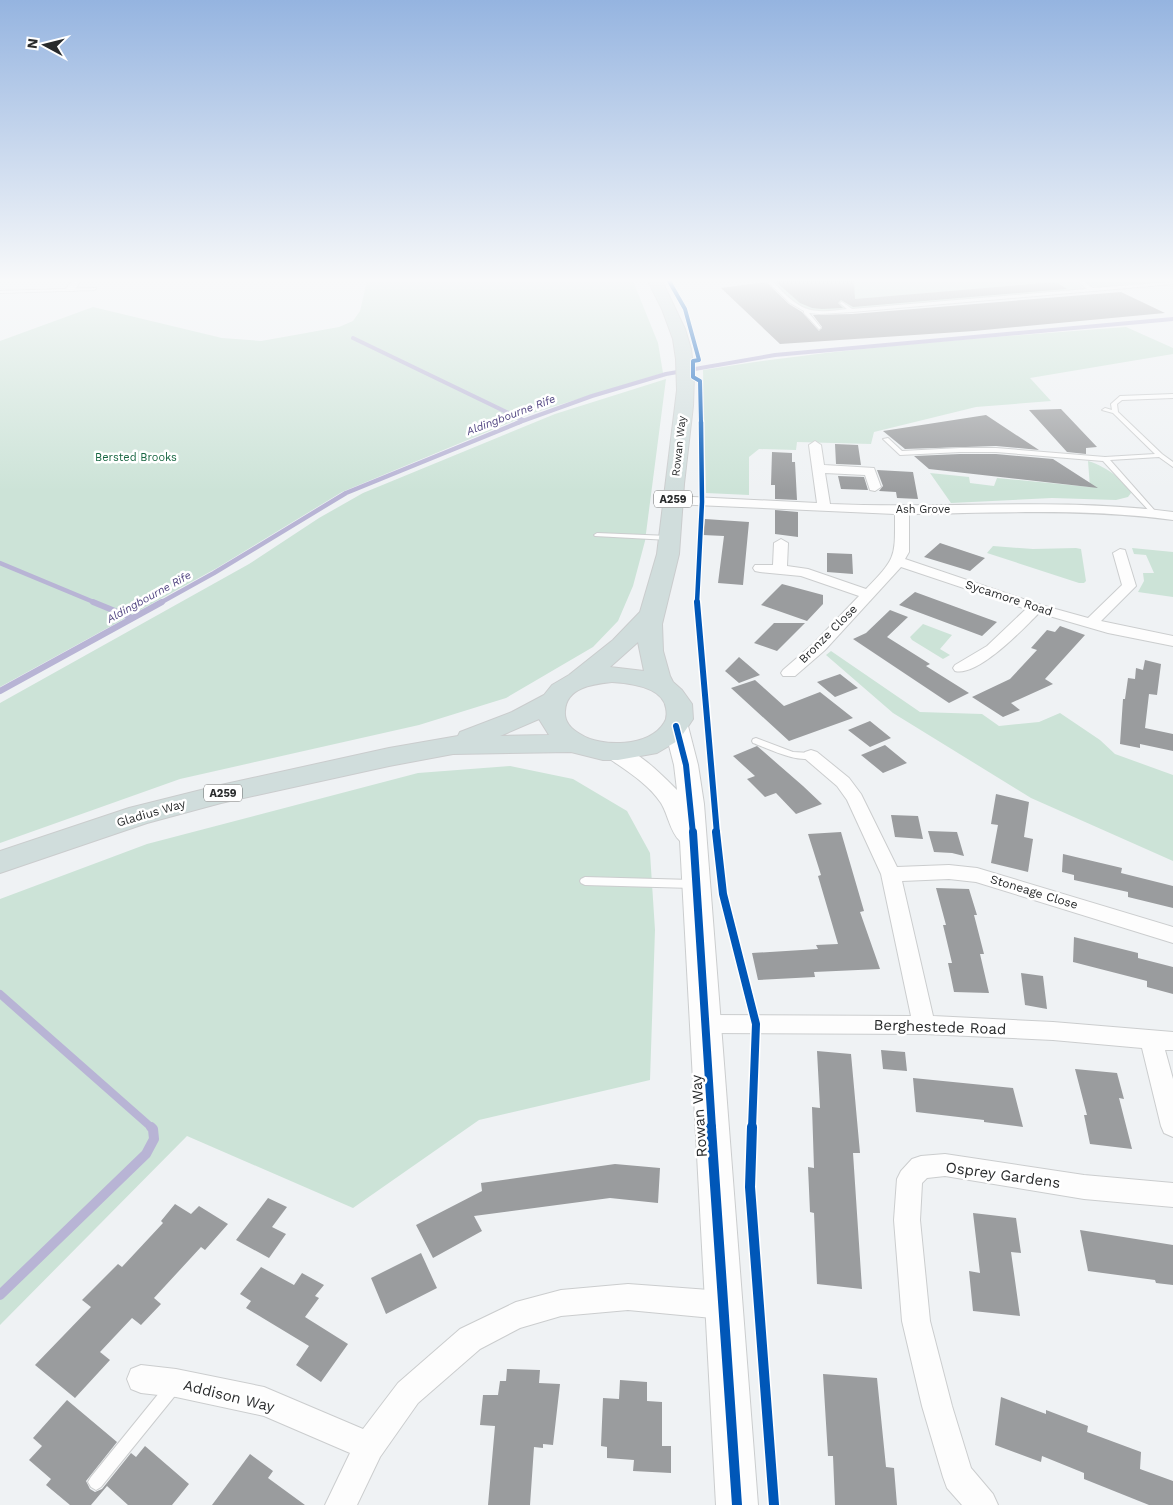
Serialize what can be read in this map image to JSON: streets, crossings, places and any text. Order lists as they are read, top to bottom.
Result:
{
  "streets": {
    "highway": ["Rowan Way", "A259", "Gladius Way"],
    "street": [
      "Ash Grove",
      "Sycamore Road",
      "Bronze Close",
      "Stoneage Close",
      "Berghestede Road",
      "Osprey Gardens",
      "Addison Way"
    ]
  },
  "crossings": [
    ["Rowan Way", "Ash Grove"],
    ["Rowan Way", "Gladius Way"],
    ["Rowan Way", "Berghestede Road"],
    ["Sycamore Road", "Bronze Close"]
  ],
  "water": ["Aldingbourne Rife"],
  "parks": ["Bersted Brooks"],
  "north": "left"
}
